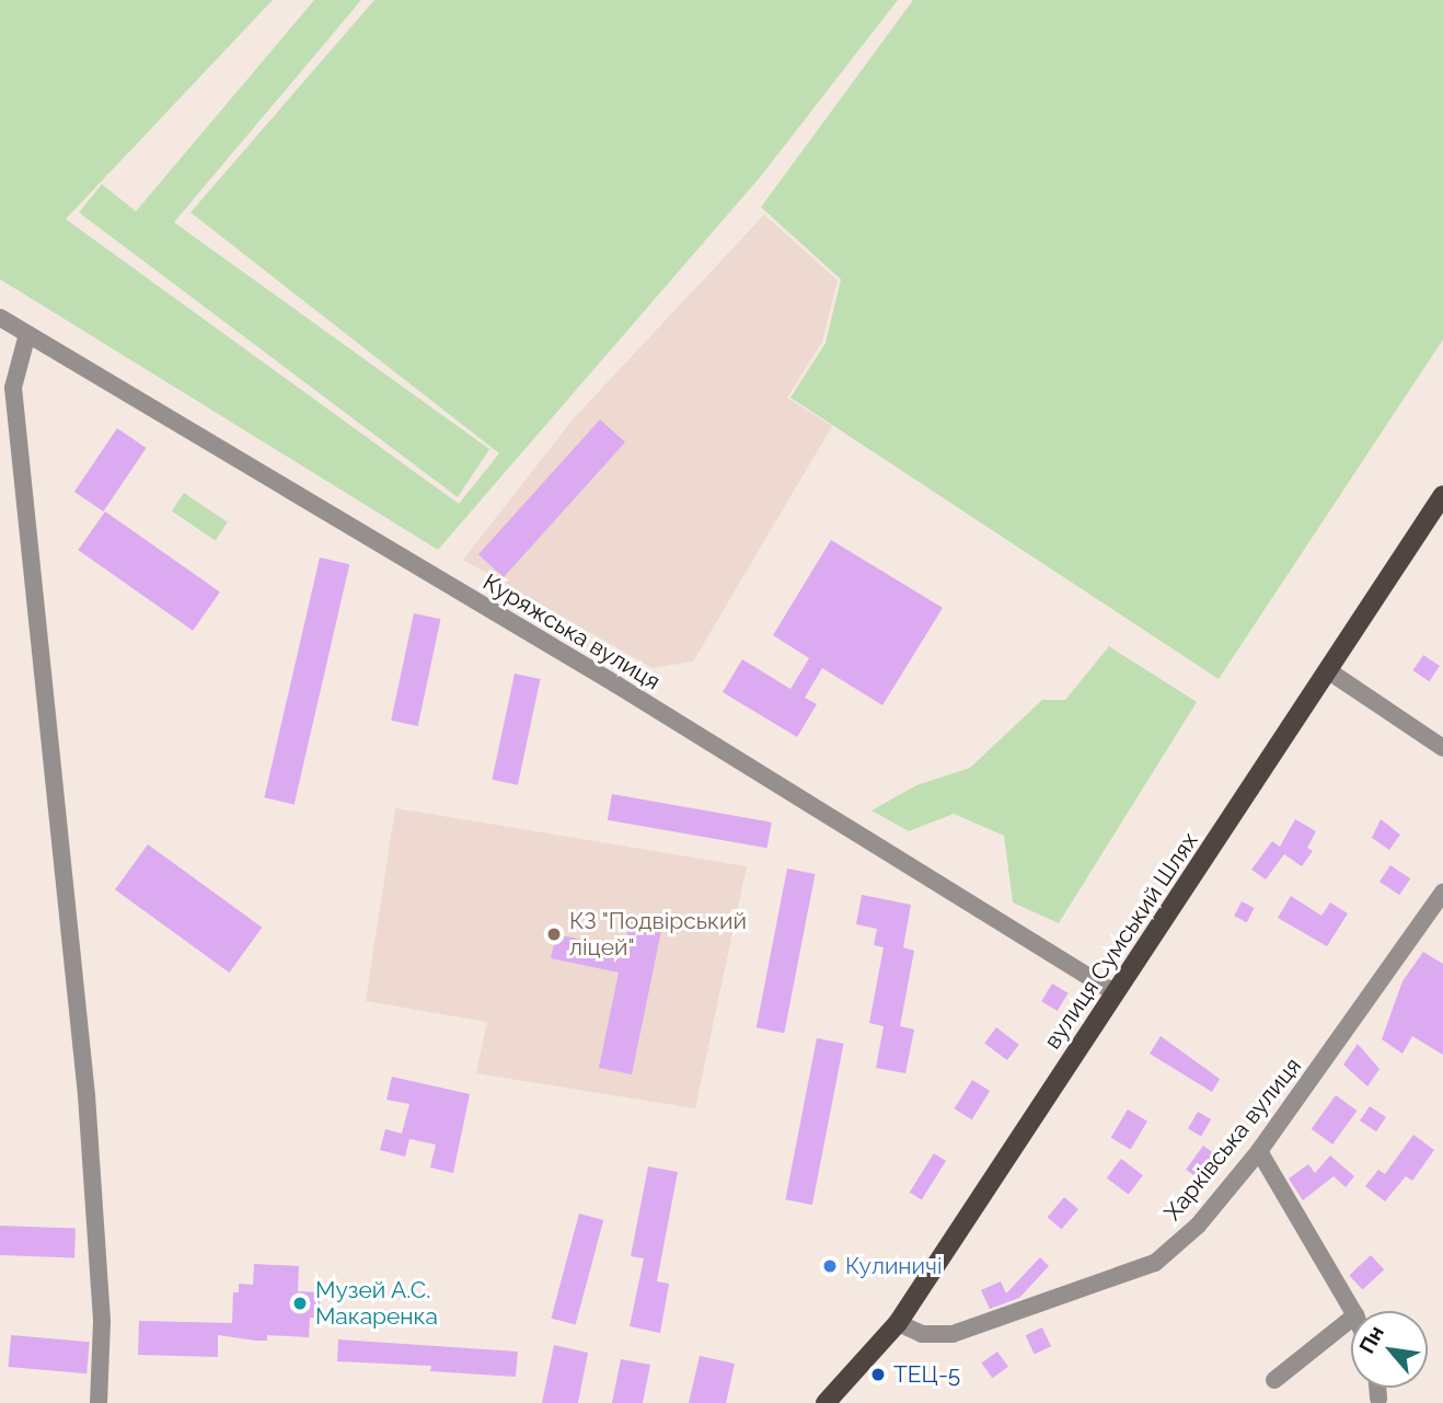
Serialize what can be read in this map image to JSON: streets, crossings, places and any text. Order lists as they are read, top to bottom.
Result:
{
  "streets": {
    "main road": ["вулиця Сумський Шлях"],
    "street": ["Куряжська вулиця", "Харківська вулиця"]
  },
  "crossings": [
    ["Куряжська вулиця", "вулиця Сумський Шлях"],
    ["вулиця Сумський Шлях", "Харківська вулиця"]
  ],
  "places": [
    "КЗ \"Подвірський ліцей\"",
    "Кулиничі",
    "Музей А.С. Макаренка",
    "ТЕЦ-5"
  ],
  "north": "top left"
}
